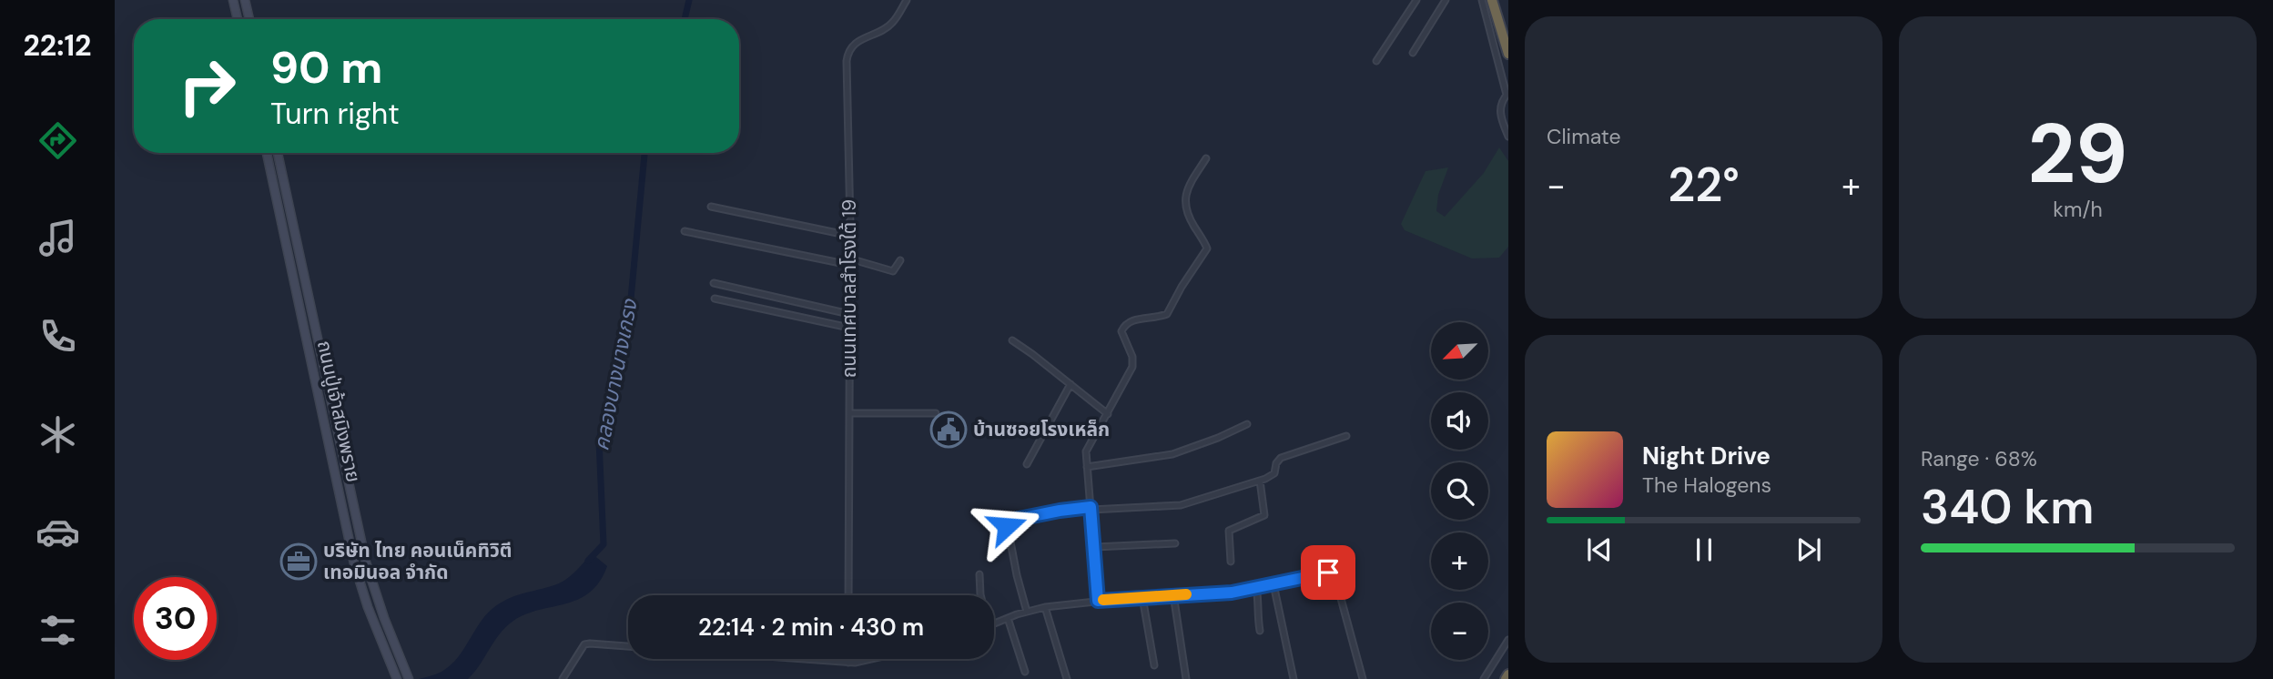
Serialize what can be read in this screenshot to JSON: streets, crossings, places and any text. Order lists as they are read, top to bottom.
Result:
{
  "streets": {
    "main road": ["ถนนปู่เจ้าสมิงพราย"],
    "street": ["ถนนเทศบาลสำโรงใต้ 19"]
  },
  "water": ["คลองบางนางเกรง"],
  "places": {
    "public building": ["บ้านซอยโรงเหล็ก"],
    "office": ["บริษัท ไทย คอนเน็คทิวิตี เทอมินอล จำกัด"]
  },
  "north": "bottom left",
  "page": {
    "tabs": "22:12",
    "tile": [
      "Climate",
      ["29", "km/h"],
      ["Range · 68%", "340 km"]
    ],
    "turn": ["90 m", "Turn right"],
    "heat": ["−", "22°", "+"],
    "map_buttons": ["+", "−"],
    "song": ["Night Drive", "The Halogens"],
    "limit": "30",
    "trip": "22:14 · 2 min · 430 m"
  }
}
